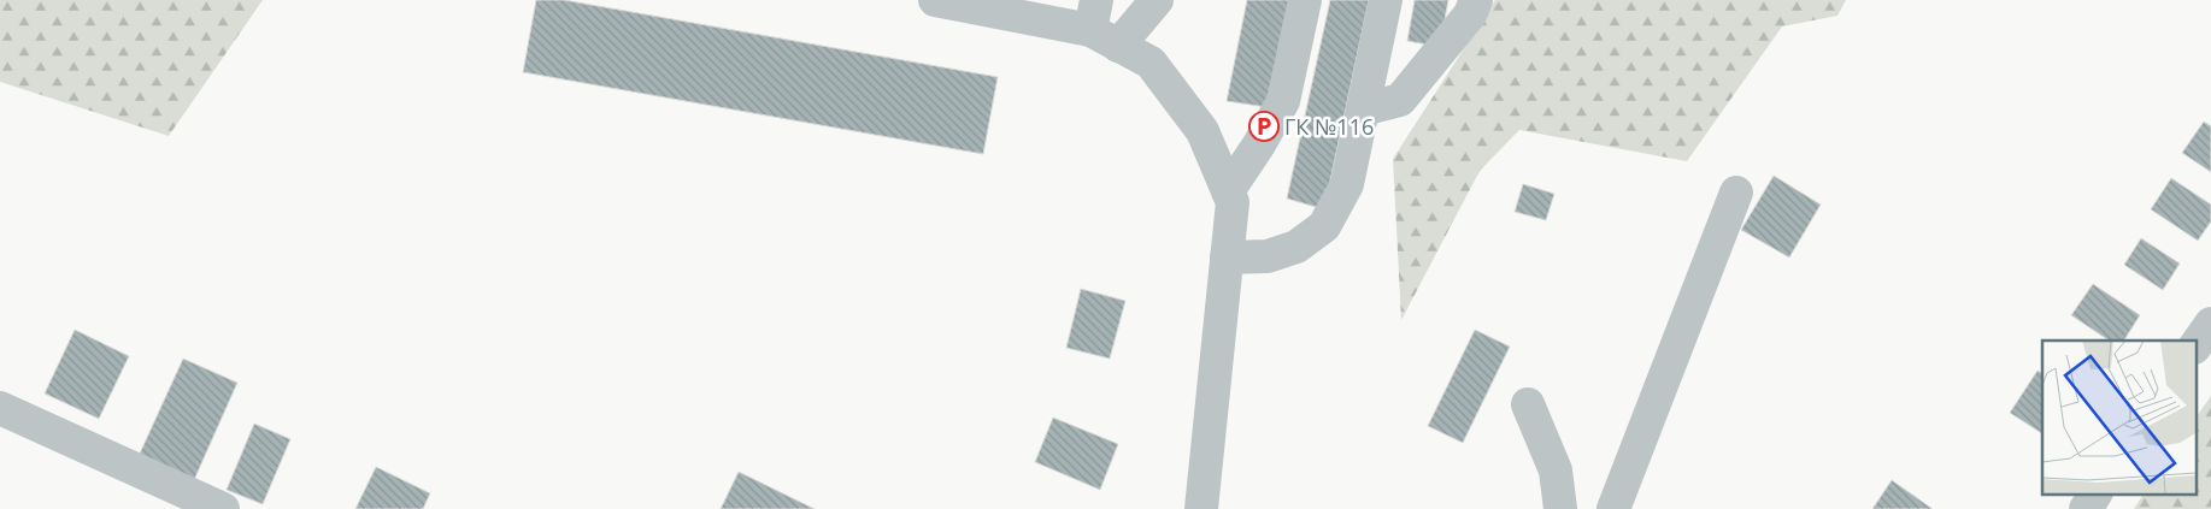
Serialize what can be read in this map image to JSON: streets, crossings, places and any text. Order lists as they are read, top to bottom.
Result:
{
  "places": {
    "parking": ["ГК №116"]
  }
}
